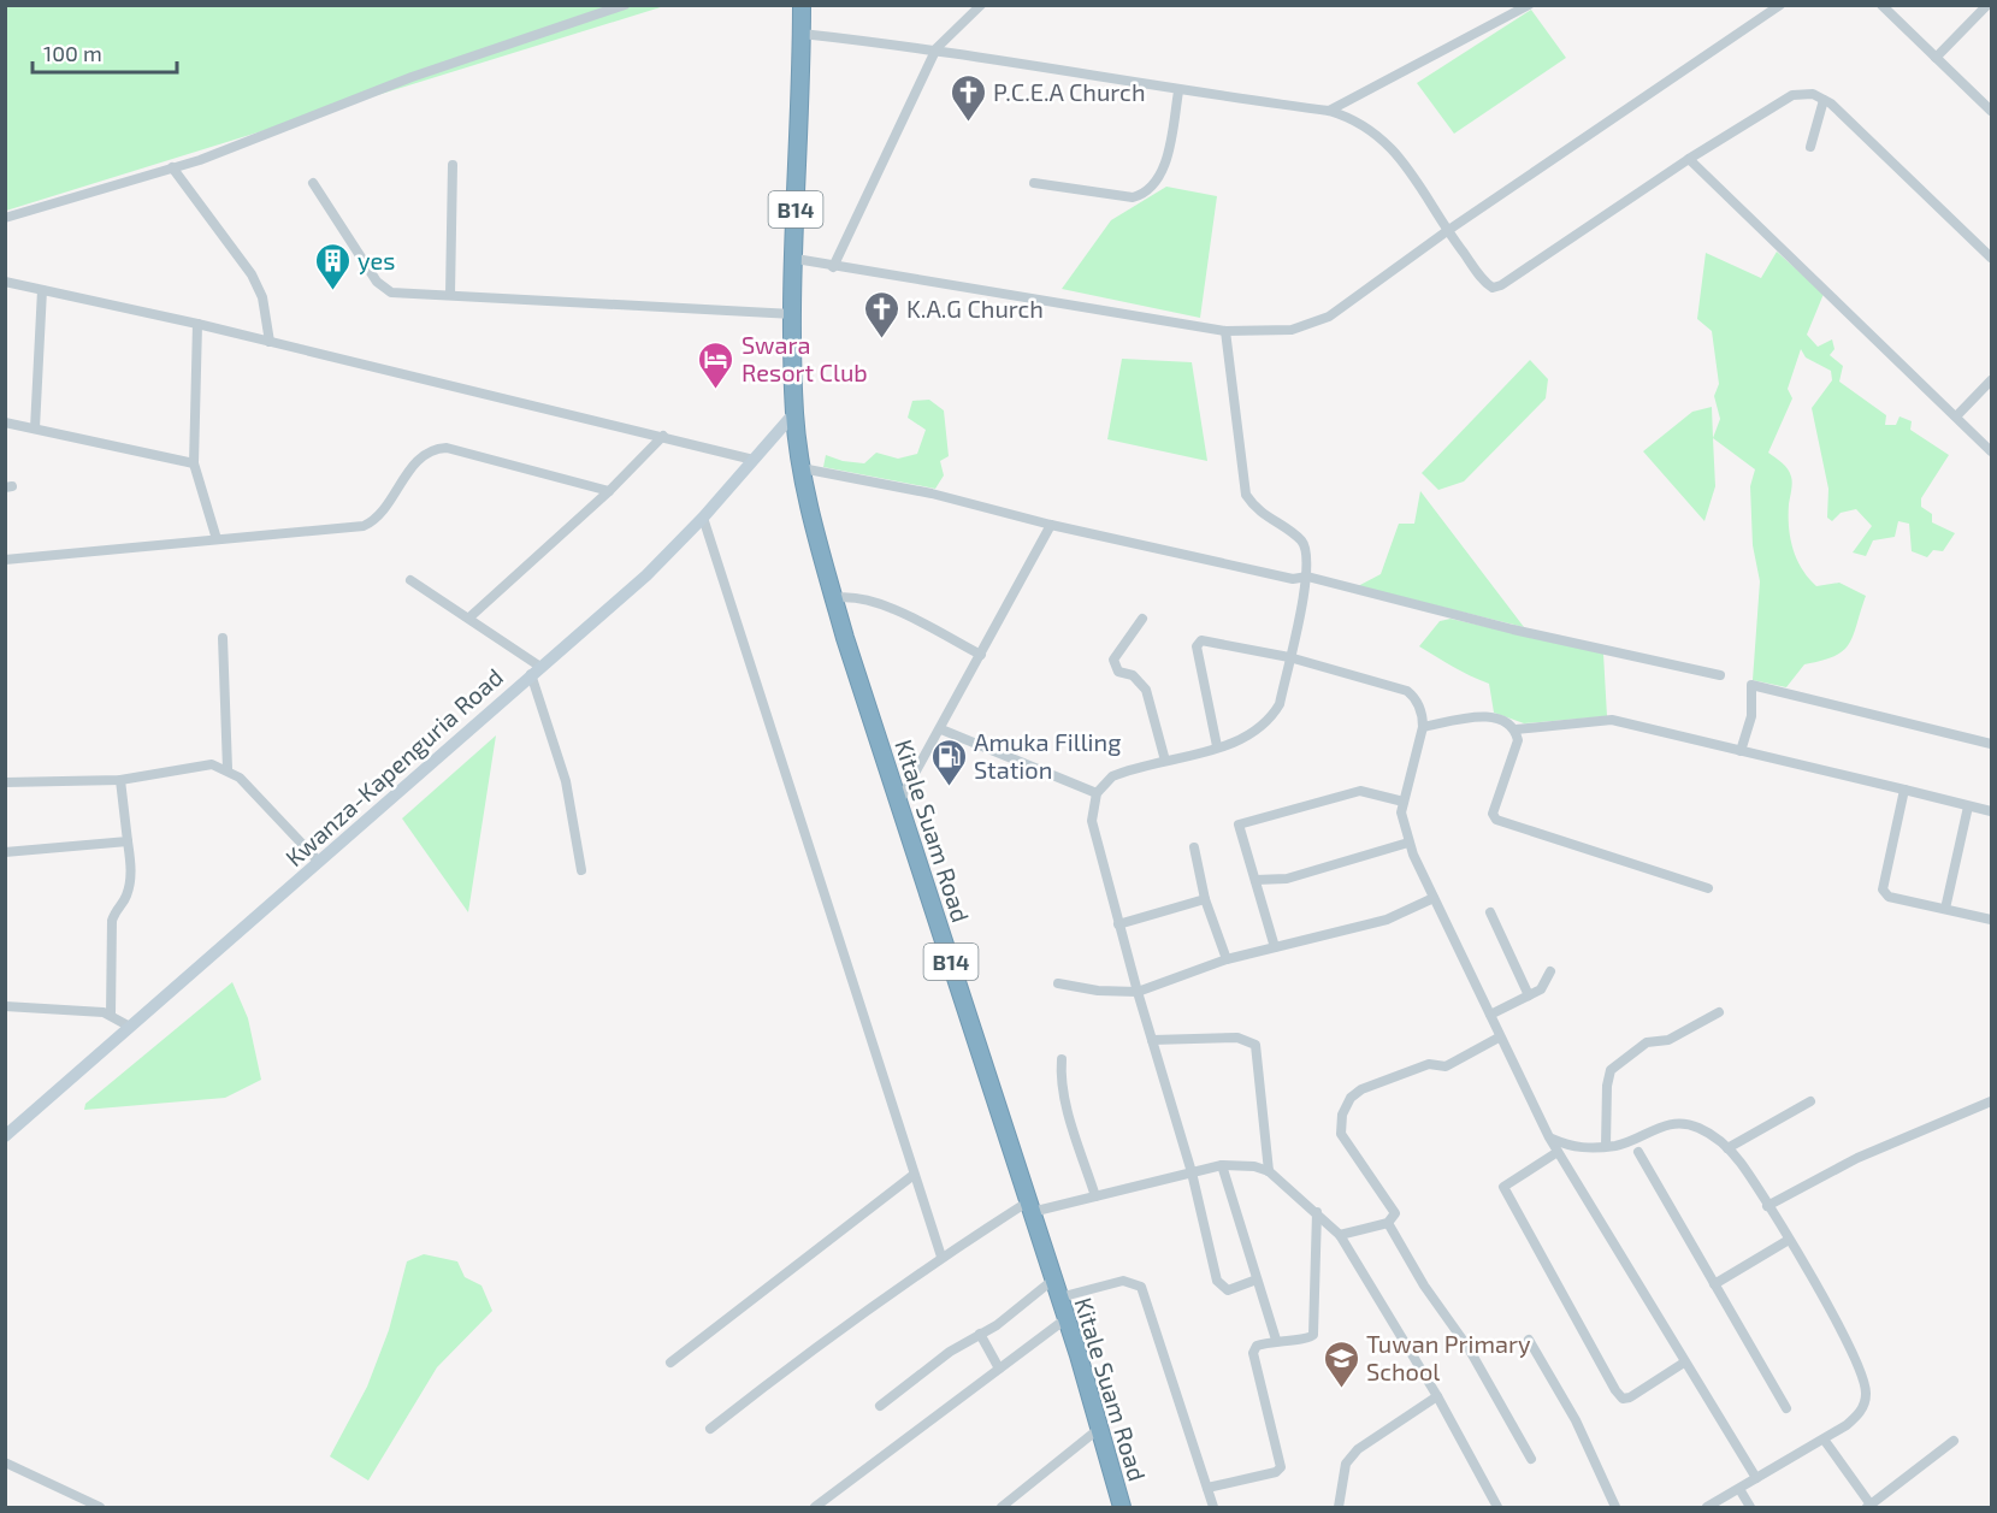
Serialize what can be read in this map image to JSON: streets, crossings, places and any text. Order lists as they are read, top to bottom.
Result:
{
  "streets": {
    "highway": ["B14", "Kitale Suam Road"],
    "street": ["Kwanza-Kapenguria Road"]
  },
  "crossings": [
    ["B14", "Kwanza-Kapenguria Road"],
    ["B14", "Kitale Suam Road"],
    ["Kwanza-Kapenguria Road", "Kitale Suam Road"]
  ],
  "places": {
    "church": ["P.C.E.A Church", "K.A.G Church"],
    "building": ["yes"],
    "hotel": ["Swara Resort Club"],
    "fuel station": ["Amuka Filling Station"],
    "school or university": ["Tuwan Primary School"]
  },
  "scale_bar": "100 m"
}
